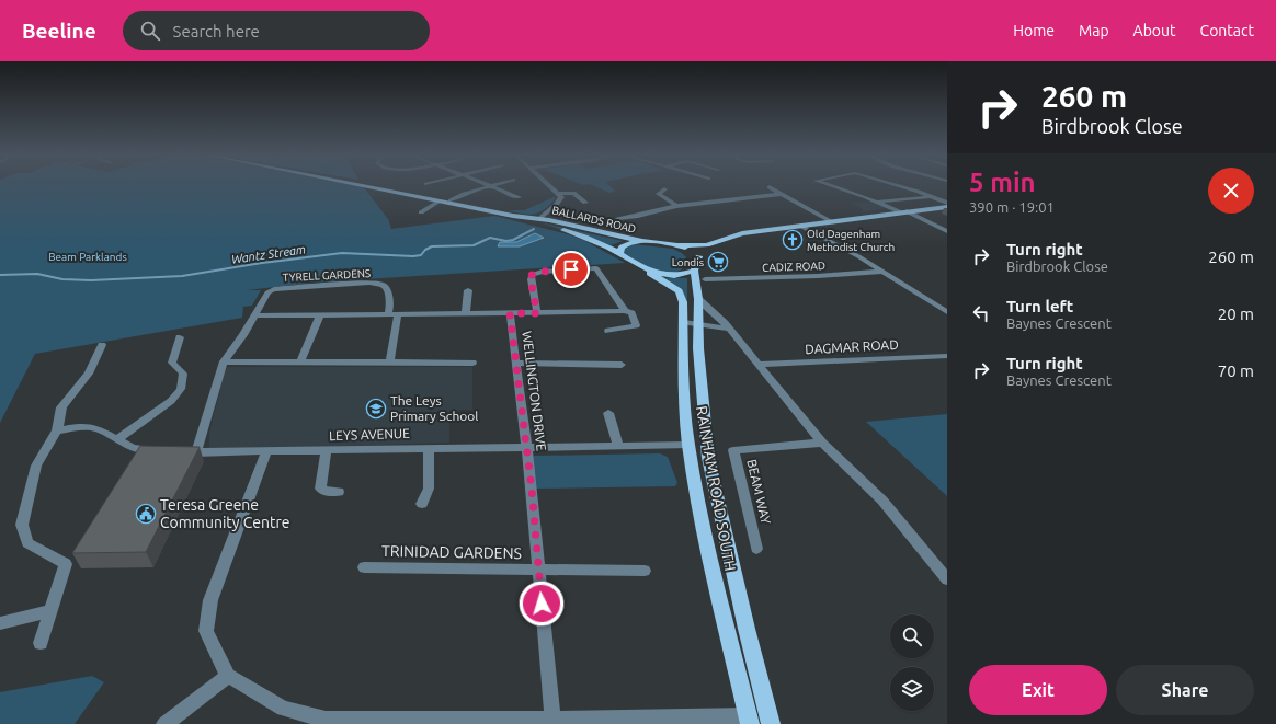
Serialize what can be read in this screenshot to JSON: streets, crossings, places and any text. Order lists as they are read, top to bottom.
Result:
{
  "streets": {
    "main road": ["BALLARDS ROAD", "RAINHAM ROAD SOUTH"],
    "street": [
      "CADIZ ROAD",
      "TYRELL GARDENS",
      "DAGMAR ROAD",
      "WELLINGTON DRIVE",
      "LEYS AVENUE",
      "BEAM WAY",
      "TRINIDAD GARDENS"
    ]
  },
  "crossings": [
    ["BALLARDS ROAD", "RAINHAM ROAD SOUTH"],
    ["WELLINGTON DRIVE", "LEYS AVENUE"],
    ["WELLINGTON DRIVE", "TRINIDAD GARDENS"],
    ["LEYS AVENUE", "RAINHAM ROAD SOUTH"]
  ],
  "water": ["Wantz Stream"],
  "parks": ["Beam Parklands"],
  "places": {
    "church": ["Old Dagenham Methodist Church"],
    "supermarket": ["Londis"],
    "school or university": ["The Leys Primary School"],
    "public building": ["Teresa Greene Community Centre"]
  },
  "page": {
    "header": "Beeline",
    "search": "Search here",
    "nav": [
      "Home",
      "Map",
      "About",
      "Contact"
    ],
    "turn": ["260 m", "Birdbrook Close"],
    "heading": ["5 min", "390 m · 19:01"],
    "list": [
      {
        "name": "Turn right",
        "note": "Birdbrook Close",
        "value": "260 m"
      },
      {
        "name": "Turn left",
        "note": "Baynes Crescent",
        "value": "20 m"
      },
      {
        "name": "Turn right",
        "note": "Baynes Crescent",
        "value": "70 m"
      }
    ],
    "buttons": ["Exit", "Share"]
  }
}
